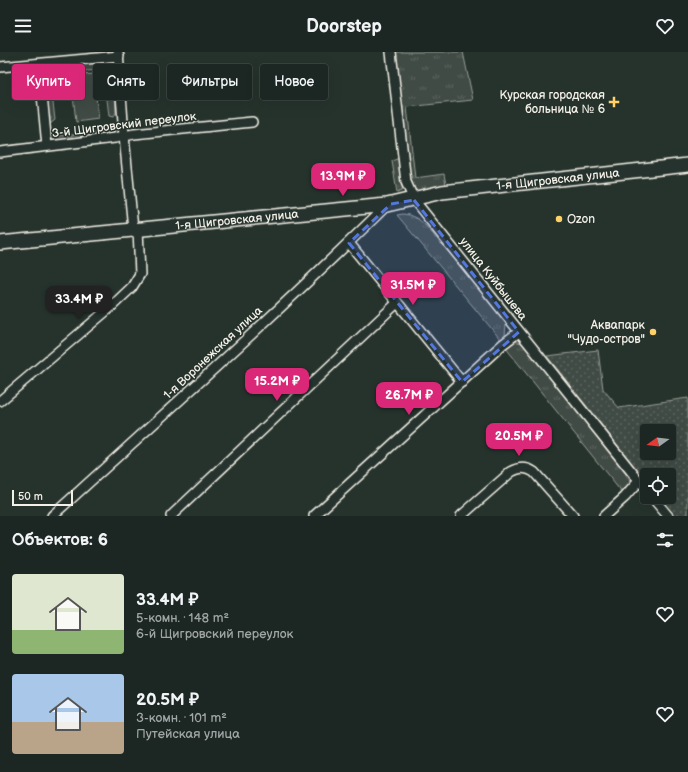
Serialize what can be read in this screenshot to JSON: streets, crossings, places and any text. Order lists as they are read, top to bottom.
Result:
{
  "streets": {
    "street": [
      "3-й Щигровский переулок",
      "1-я Щигровская улица",
      "улица Куйбышева",
      "1-я Воронежская улица"
    ]
  },
  "crossings": [
    ["1-я Щигровская улица", "улица Куйбышева"],
    ["1-я Щигровская улица", "1-я Воронежская улица"]
  ],
  "places": {
    "health": ["Курская городская больница № 6"],
    "other": ["Ozon", "Аквапарк \"Чудо-остров\""]
  },
  "scale_bar": "50 m",
  "north": "left",
  "page": {
    "header": "Doorstep",
    "chip": [
      "Купить",
      "Снять",
      "Фильтры",
      "Новое"
    ],
    "price": [
      "13.9M ₽",
      "31.5M ₽",
      "33.4M ₽",
      "15.2M ₽",
      "26.7M ₽",
      "20.5M ₽"
    ],
    "scale": "50 m",
    "heading": "Объектов: 6",
    "list": [
      {
        "name": "33.4M ₽",
        "note": "5-комн. · 148 m² · 6-й Щигровский переулок"
      },
      {
        "name": "20.5M ₽",
        "note": "3-комн. · 101 m² · Путейская улица"
      }
    ]
  }
}
